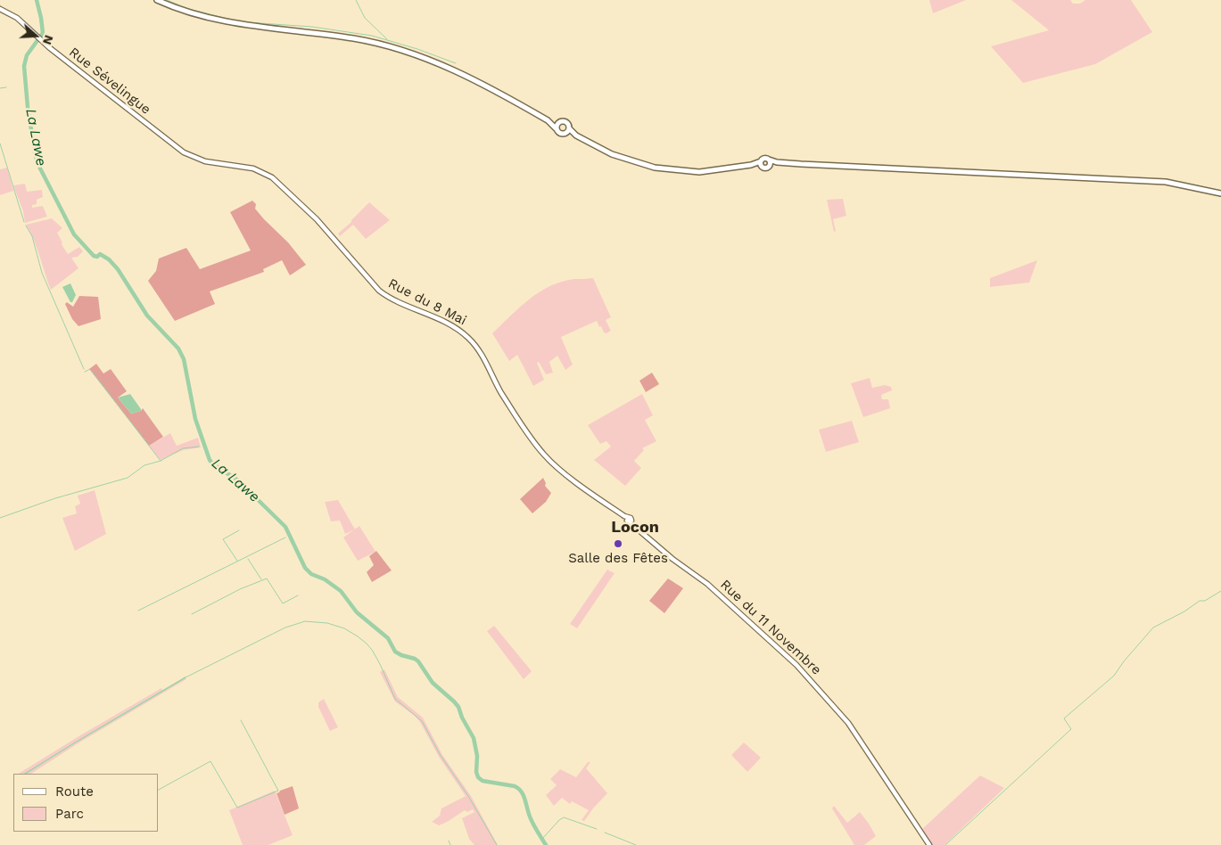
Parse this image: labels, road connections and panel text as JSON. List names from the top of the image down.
{
  "streets": {
    "main road": ["Rue Sévelingue", "Rue du 8 Mai", "Rue du 11 Novembre"]
  },
  "crossings": [
    ["Rue Sévelingue", "Rue du 8 Mai"],
    ["Rue du 8 Mai", "Rue du 11 Novembre"]
  ],
  "districts": ["Locon"],
  "water": ["La Lawe"],
  "places": ["Salle des Fêtes"],
  "legend": ["Route", "Parc"],
  "north": "right"
}
